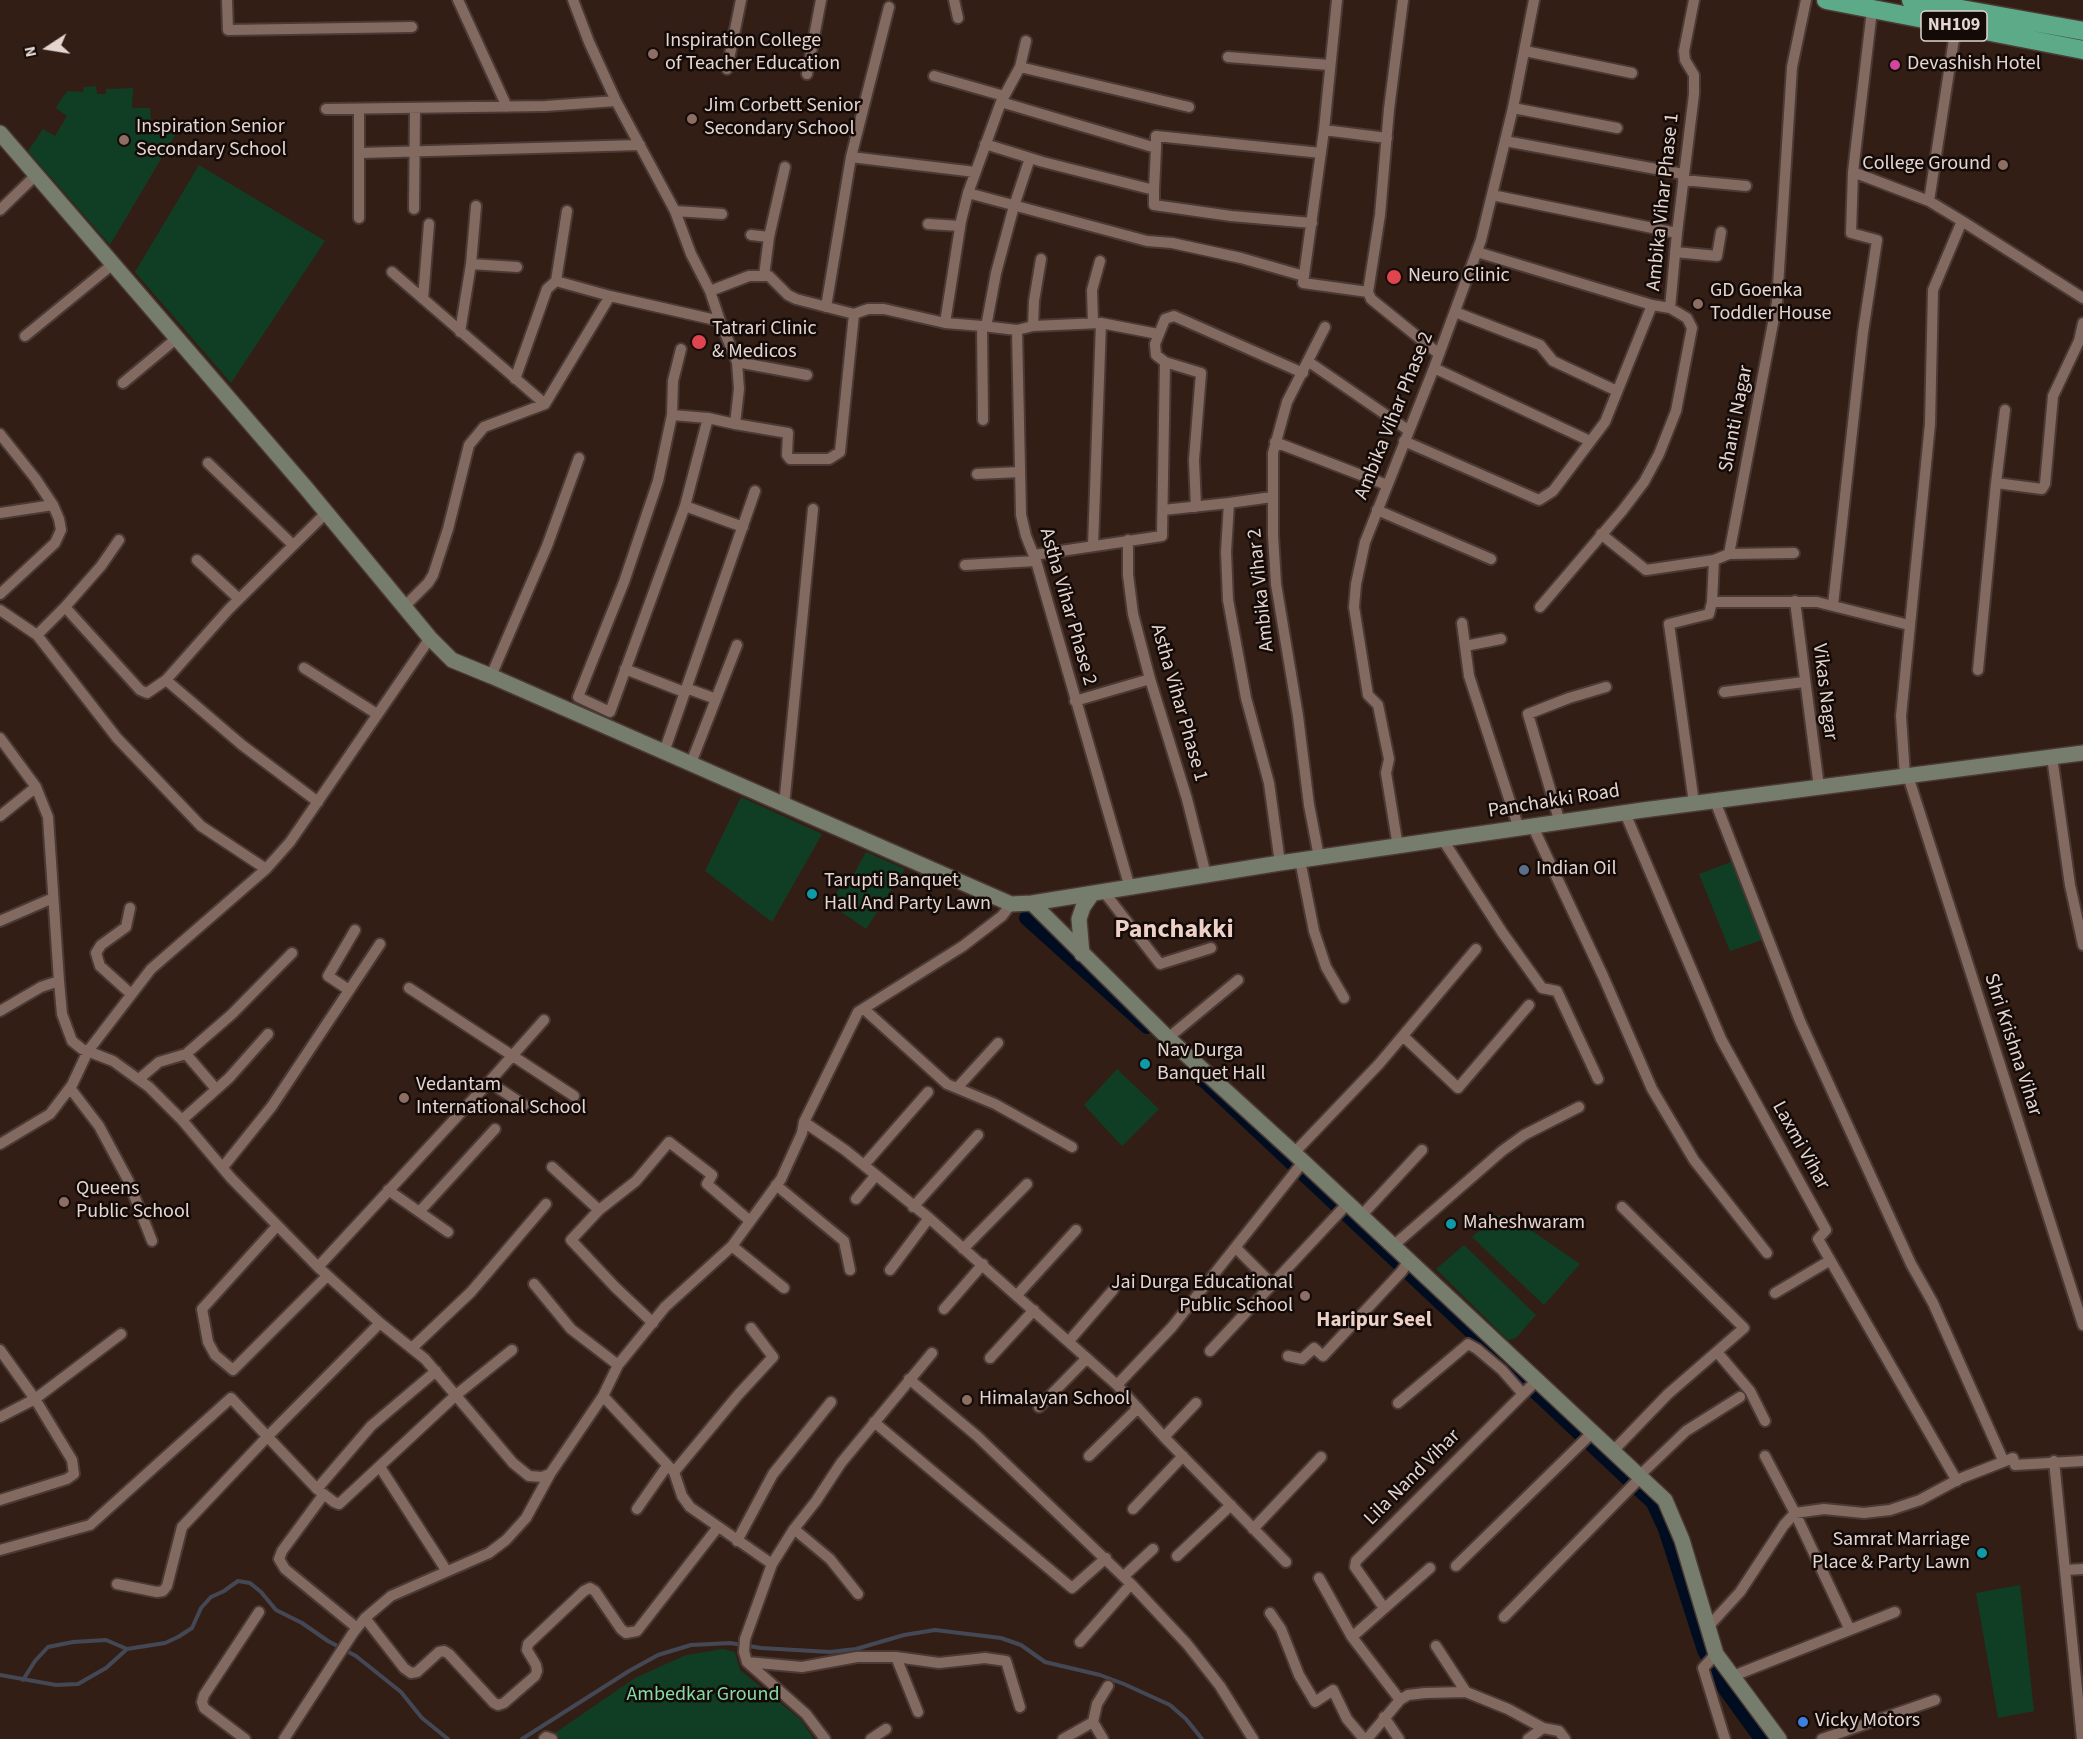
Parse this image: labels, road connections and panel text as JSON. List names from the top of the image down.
{
  "streets": {
    "highway": ["NH109"],
    "main road": ["Panchakki Road"],
    "street": [
      "Ambika Vihar Phase 1",
      "Ambika Vihar Phase 2",
      "Shanti Nagar",
      "Ambika Vihar 2",
      "Astha Vihar Phase 2",
      "Vikas Nagar",
      "Astha Vihar Phase 1",
      "Shri Krishna Vihar",
      "Laxmi Vihar",
      "Lila Nand Vihar"
    ]
  },
  "crossings": [
    ["Ambika Vihar Phase 2", "Panchakki Road"],
    ["Ambika Vihar 2", "Panchakki Road"],
    ["Astha Vihar Phase 2", "Panchakki Road"],
    ["Vikas Nagar", "Panchakki Road"],
    ["Astha Vihar Phase 1", "Panchakki Road"],
    ["Panchakki Road", "Shri Krishna Vihar"],
    ["Panchakki Road", "Laxmi Vihar"]
  ],
  "districts": ["Panchakki", "Haripur Seel"],
  "parks": ["Ambedkar Ground"],
  "places": [
    "Inspiration College of Teacher Education",
    "Devashish Hotel",
    "Jim Corbett Senior Secondary School",
    "Inspiration Senior Secondary School",
    "College Ground",
    "Neuro Clinic",
    "GD Goenka Toddler House",
    "Tatrari Clinic & Medicos",
    "Indian Oil",
    "Tarupti Banquet Hall And Party Lawn",
    "Nav Durga Banquet Hall",
    "Vedantam International School",
    "Queens Public School",
    "Maheshwaram",
    "Jai Durga Educational Public School",
    "Himalayan School",
    "Samrat Marriage Place & Party Lawn",
    "Vicky Motors"
  ],
  "north": "left"
}
